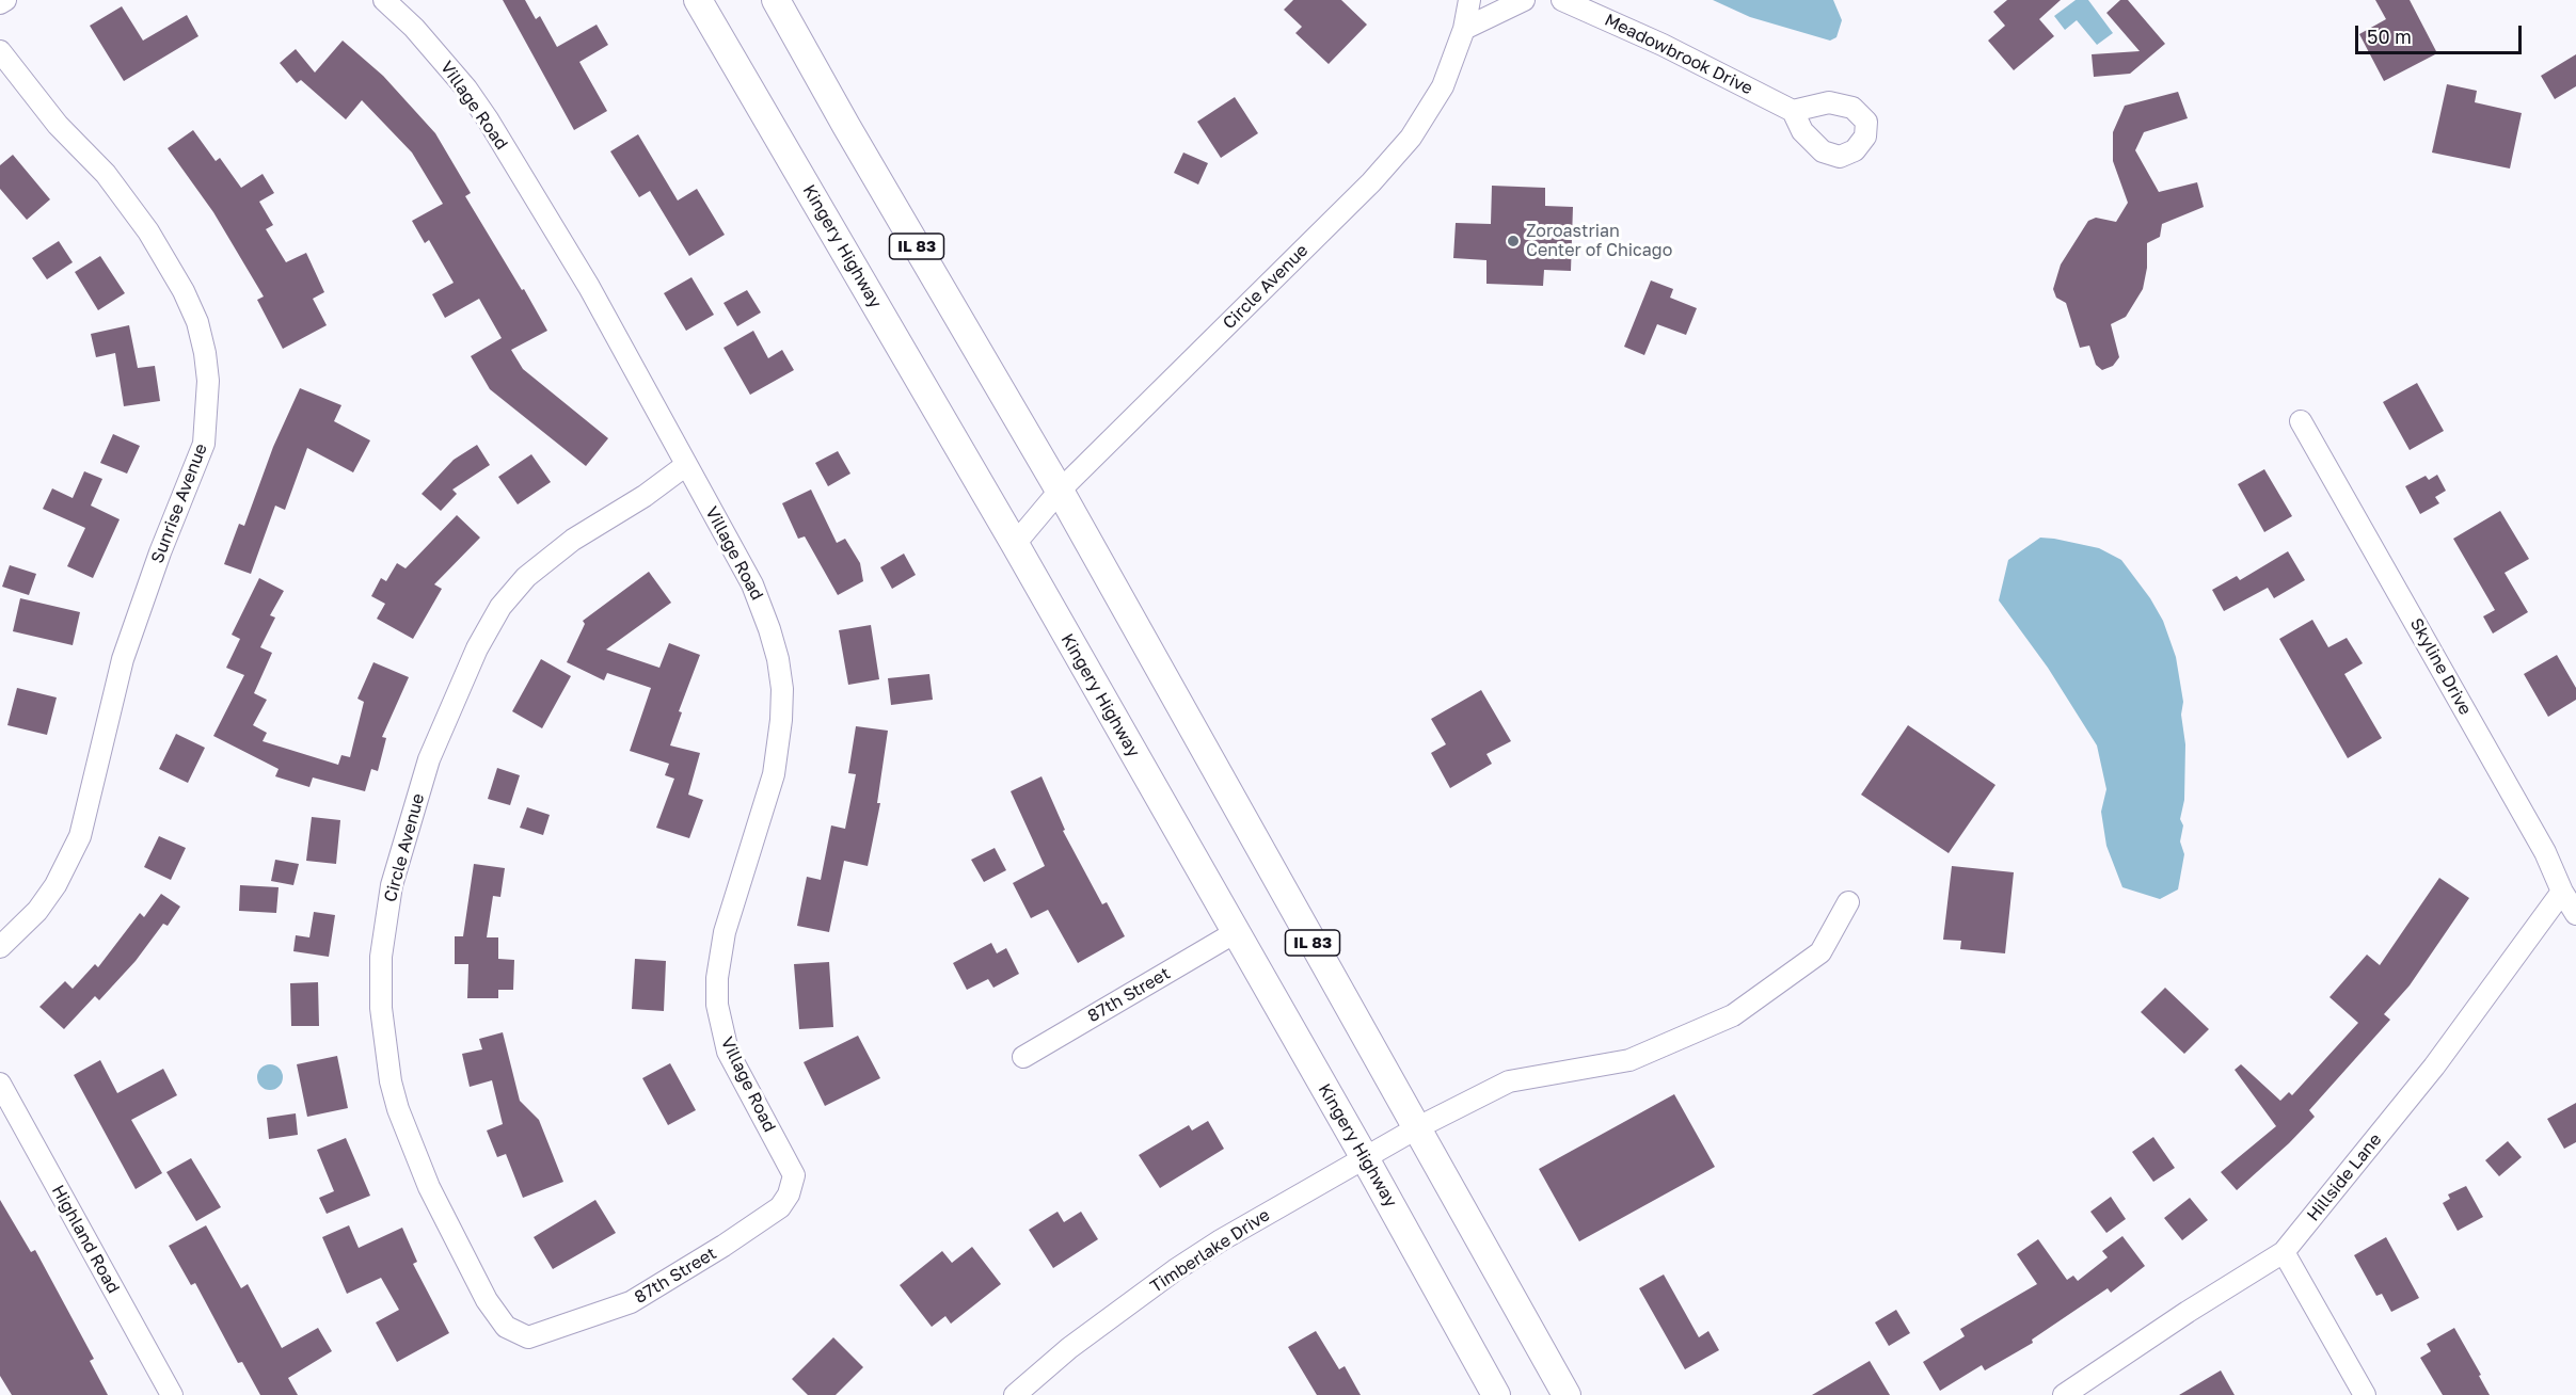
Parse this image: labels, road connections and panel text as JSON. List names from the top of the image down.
{
  "streets": {
    "main road": ["Kingery Highway", "IL 83"],
    "street": [
      "Meadowbrook Drive",
      "Village Road",
      "Circle Avenue",
      "Sunrise Avenue",
      "Skyline Drive",
      "87th Street",
      "Hillside Lane",
      "Highland Road",
      "Timberlake Drive"
    ]
  },
  "crossings": [
    ["Village Road", "Circle Avenue"],
    ["Village Road", "87th Street"],
    ["Kingery Highway", "Circle Avenue"],
    ["Kingery Highway", "87th Street"],
    ["Kingery Highway", "Timberlake Drive"],
    ["IL 83", "Circle Avenue"],
    ["IL 83", "Timberlake Drive"],
    ["Circle Avenue", "87th Street"],
    ["Skyline Drive", "Hillside Lane"]
  ],
  "places": ["Zoroastrian Center of Chicago"],
  "scale_bar": "50 m"
}
